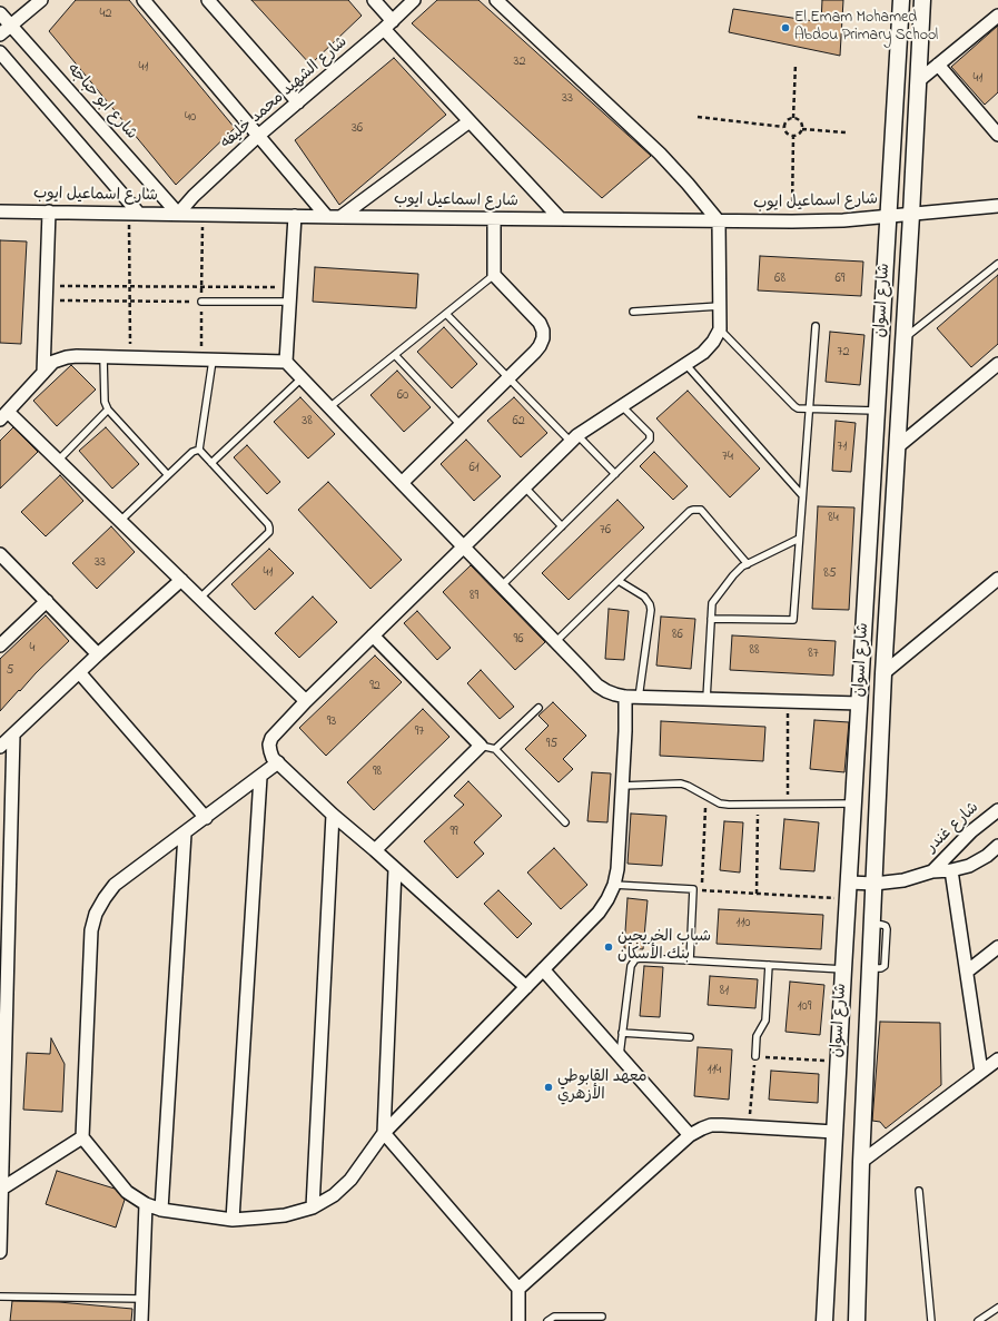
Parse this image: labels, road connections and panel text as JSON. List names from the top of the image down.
{
  "streets": {
    "street": [
      "شارع الشهيد محمد خليفه",
      "شارع ابو حباجه",
      "شارع اسماعيل ايوب",
      "شارع اسوان",
      "شارع غندر"
    ]
  },
  "crossings": [
    ["شارع الشهيد محمد خليفه", "شارع ابو حباجه"],
    ["شارع الشهيد محمد خليفه", "شارع اسماعيل ايوب"],
    ["شارع ابو حباجه", "شارع اسماعيل ايوب"],
    ["شارع اسماعيل ايوب", "شارع اسوان"],
    ["شارع اسوان", "شارع غندر"]
  ],
  "places": ["El Emam Mohamed Abdou Primary School", "شباب الخريجين بنك الأسكان", "معهد القابوطي الأزهري"],
  "house_numbers": [
    "42",
    "32",
    "41",
    "41",
    "33",
    "40",
    "36",
    "68",
    "69",
    "72",
    "60",
    "38",
    "62",
    "71",
    "74",
    "61",
    "84",
    "76",
    "33",
    "41",
    "85",
    "89",
    "86",
    "96",
    "4",
    "88",
    "87",
    "5",
    "92",
    "93",
    "97",
    "95",
    "98",
    "99",
    "110",
    "81",
    "109",
    "114"
  ]
}
